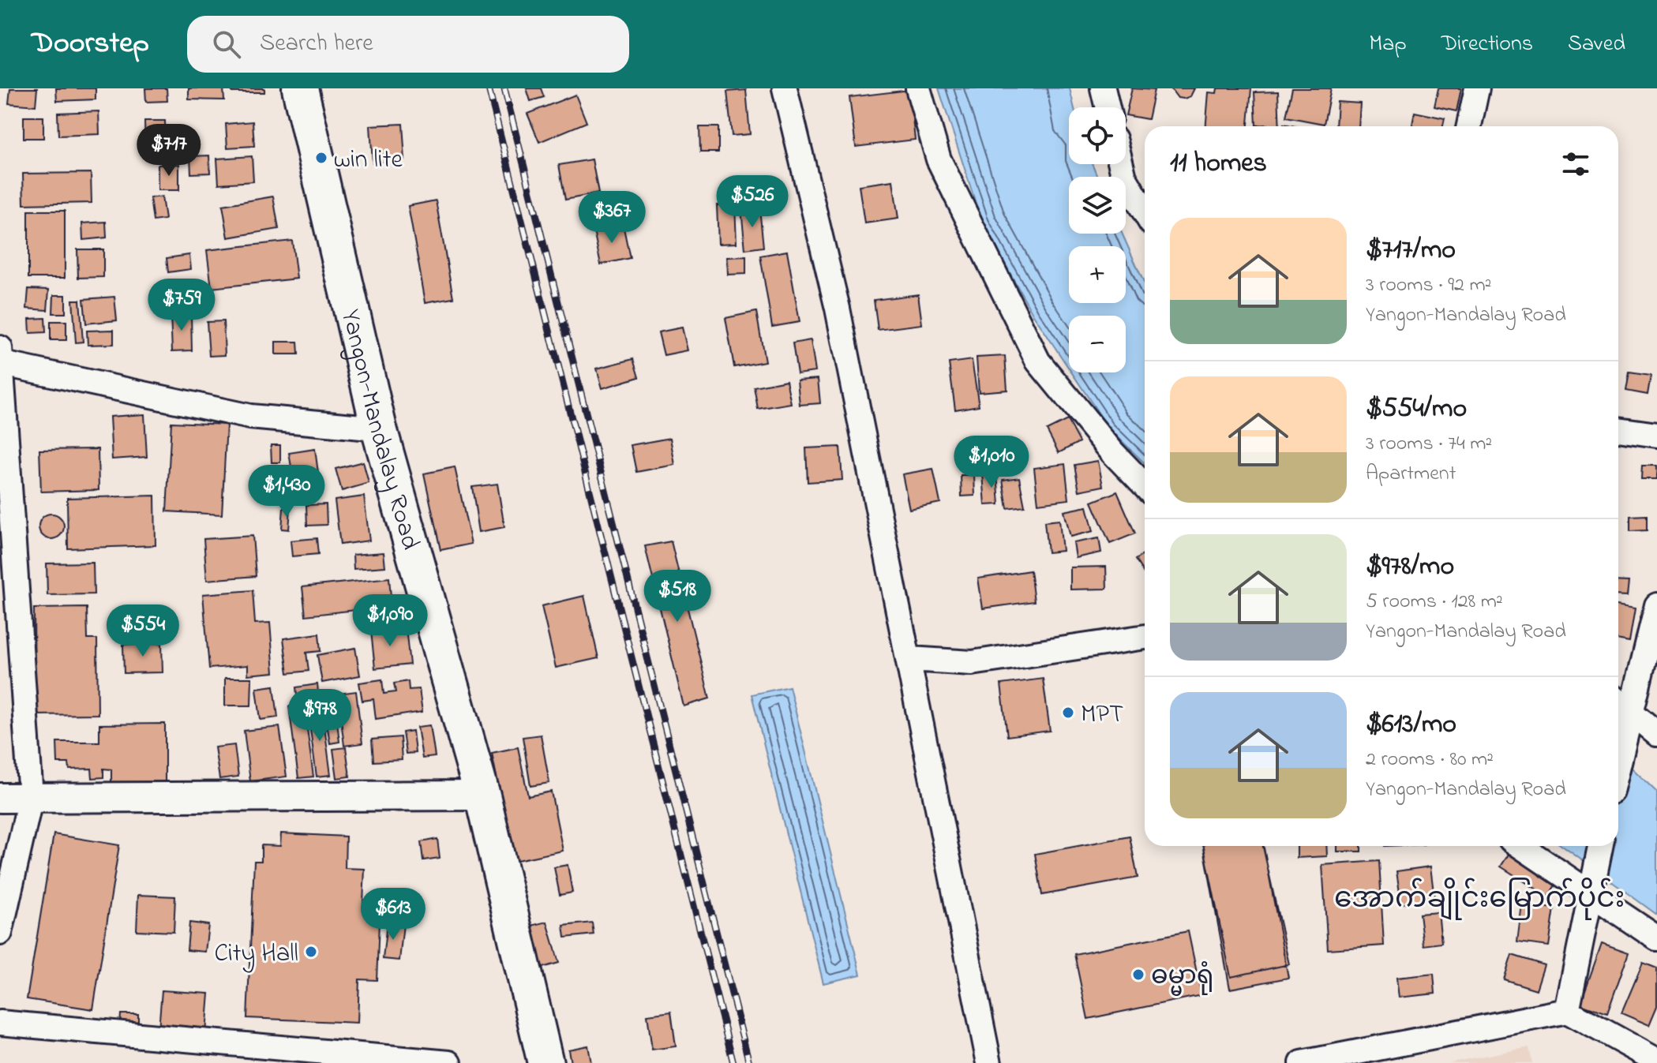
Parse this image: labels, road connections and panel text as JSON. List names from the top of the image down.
{
  "streets": {
    "highway": ["Yangon-Mandalay Road"]
  },
  "districts": ["အောက်ချိုင်းမြောက်ပိုင်း"],
  "places": [
    "win lite",
    "MPT",
    "City Hall",
    "ဓမ္မာရုံ"
  ],
  "page": {
    "header": "Doorstep",
    "search": "Search here",
    "nav": ["Map", "Directions", "Saved"],
    "map_buttons": ["+", "−"],
    "price": [
      "$717",
      "$526",
      "$367",
      "$759",
      "$1,010",
      "$1,430",
      "$518",
      "$1,090",
      "$554",
      "$978",
      "$613"
    ],
    "heading": "11 homes",
    "list": [
      {
        "name": "$717/mo",
        "note": "3 rooms · 92 m² · Yangon-Mandalay Road"
      },
      {
        "name": "$554/mo",
        "note": "3 rooms · 74 m² · Apartment"
      },
      {
        "name": "$978/mo",
        "note": "5 rooms · 128 m² · Yangon-Mandalay Road"
      },
      {
        "name": "$613/mo",
        "note": "2 rooms · 80 m² · Yangon-Mandalay Road"
      }
    ]
  }
}
